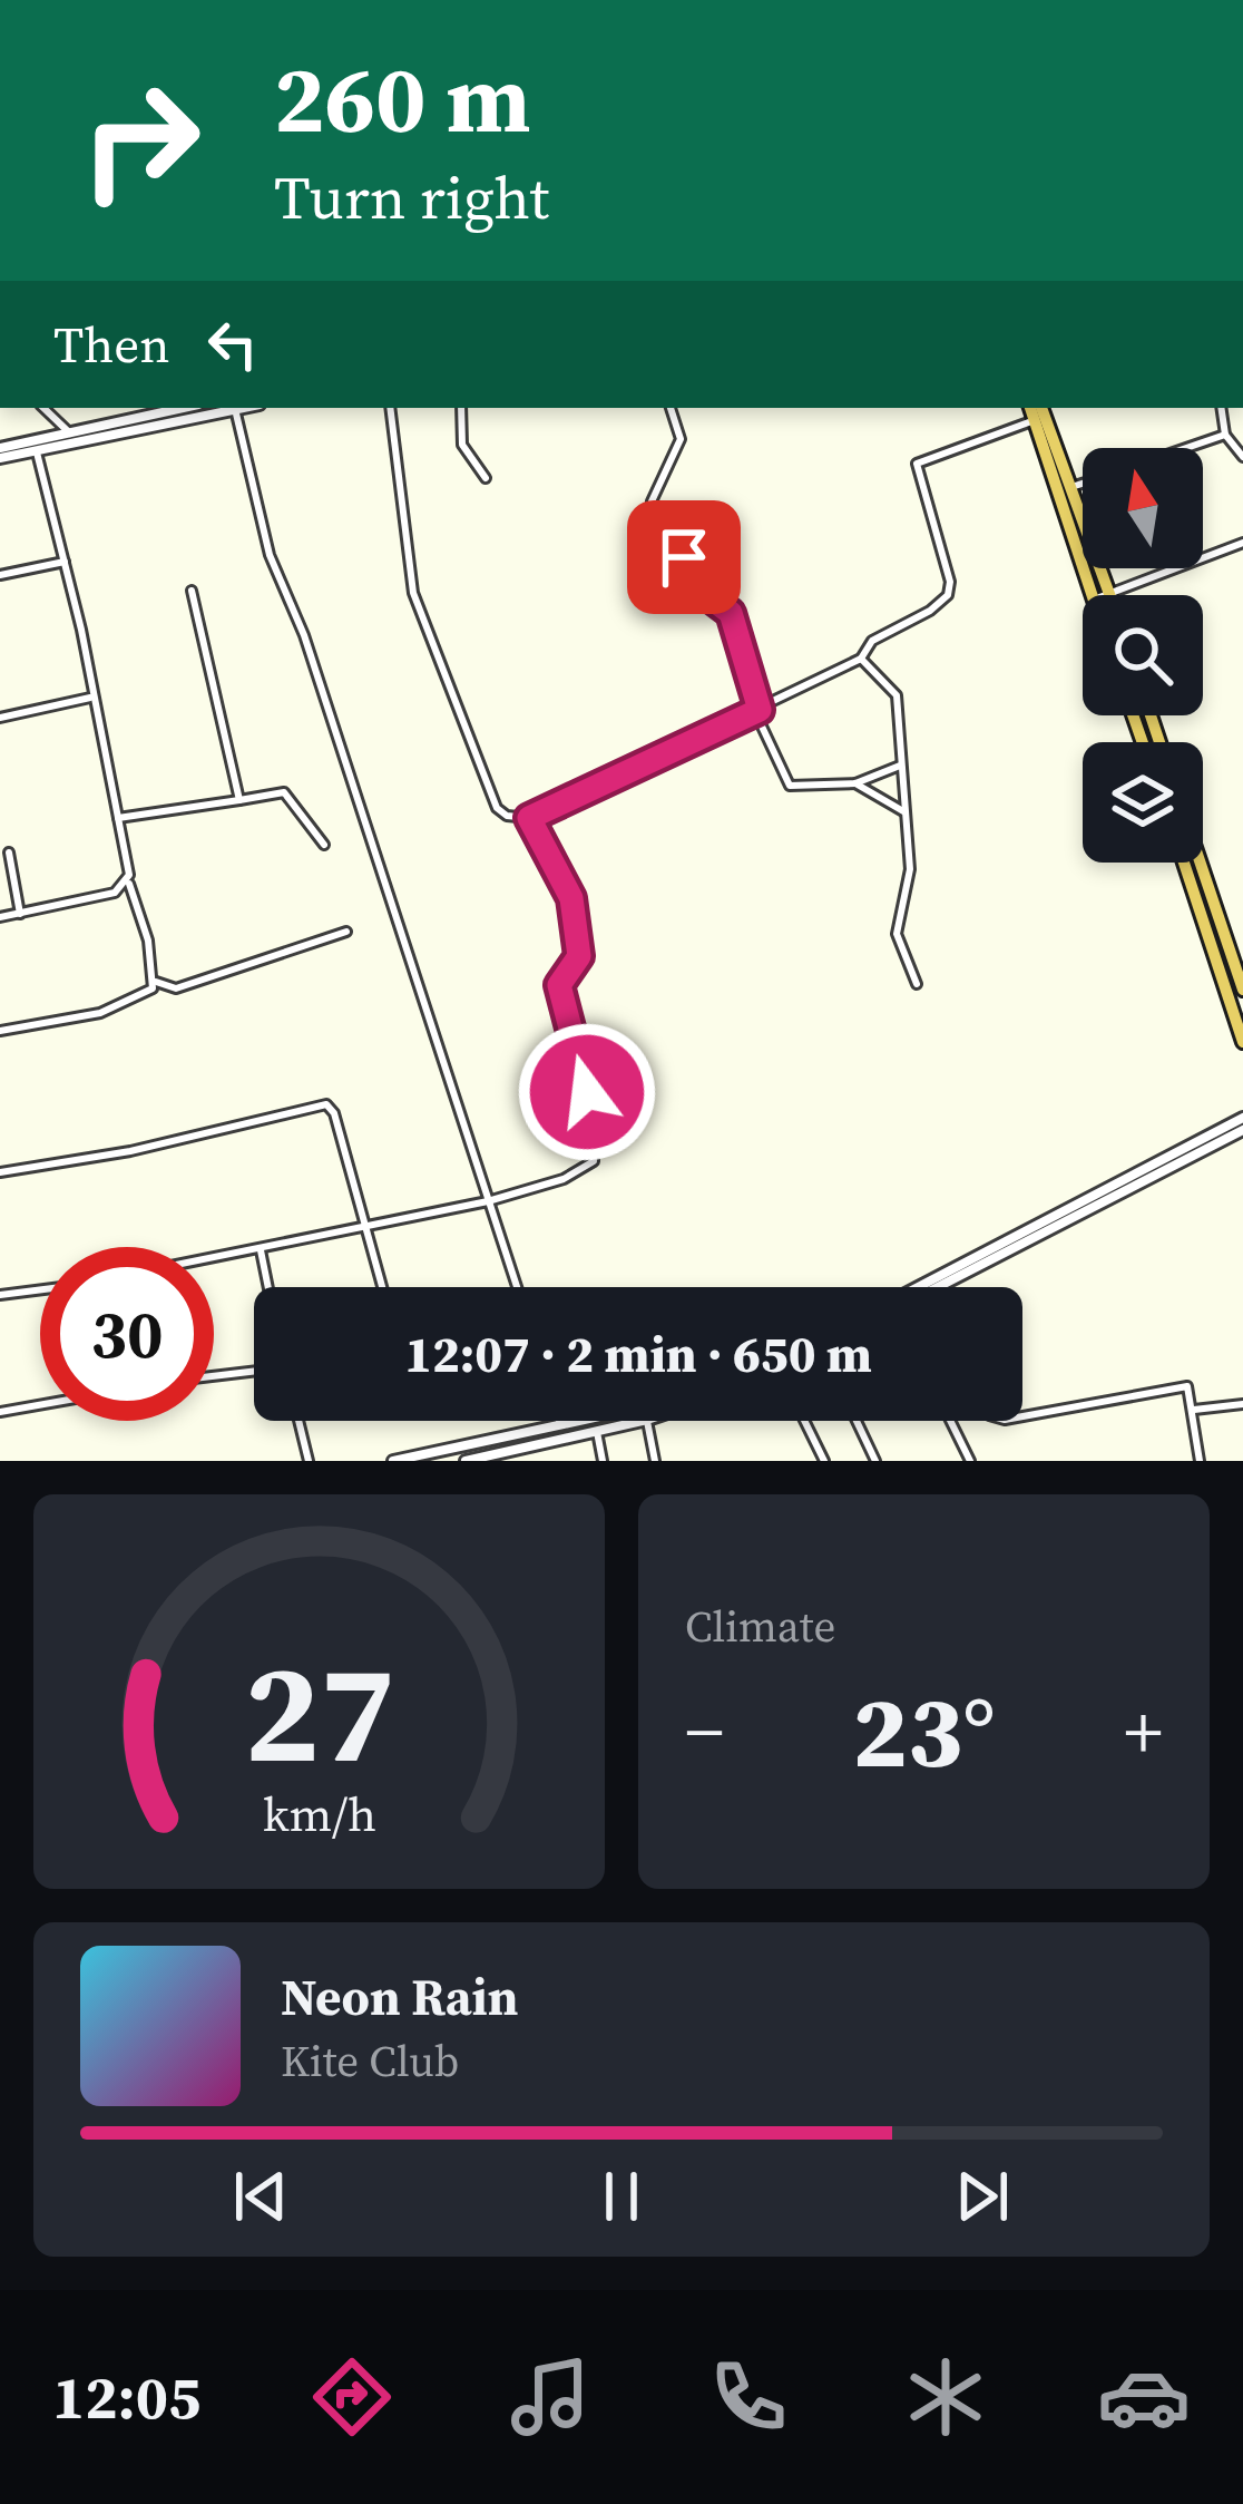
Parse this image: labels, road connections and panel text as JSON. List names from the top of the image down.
{
  "north": "top",
  "page": {
    "turn": ["260 m", "Turn right"],
    "then": "Then",
    "limit": "30",
    "trip": "12:07 · 2 min · 650 m",
    "tile": "Climate",
    "heat": ["−", "23°", "+"],
    "song": ["Neon Rain", "Kite Club"],
    "tabs": "12:05",
    "gauge": ["27", "km/h"]
  }
}
